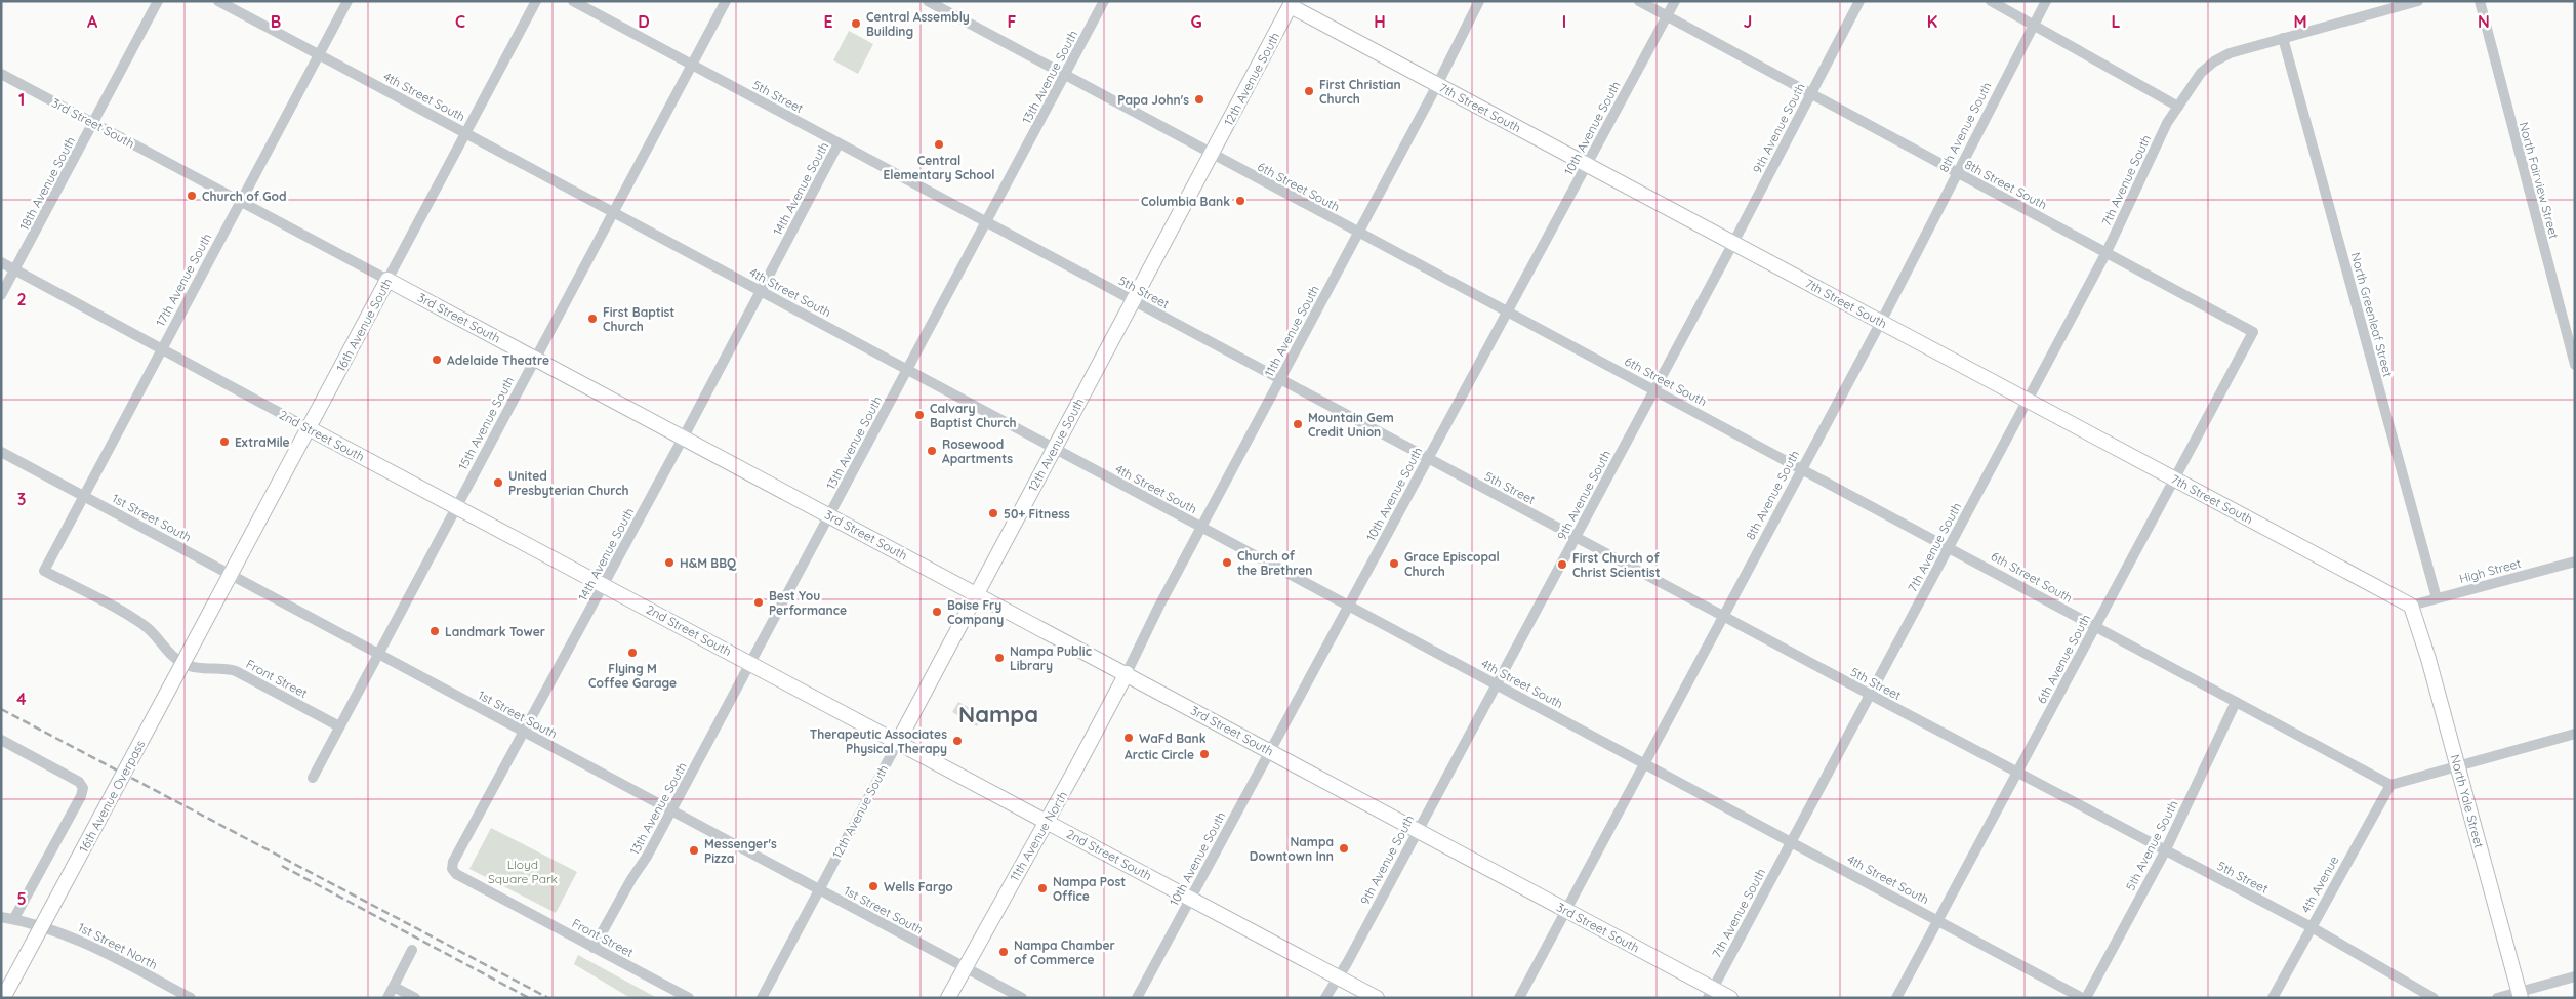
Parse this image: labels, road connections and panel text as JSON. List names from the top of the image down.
{
  "streets": {
    "main road": [
      "12th Avenue South",
      "7th Street South",
      "3rd Street South",
      "16th Avenue South",
      "2nd Street South",
      "16th Avenue Overpass",
      "North Yale Street",
      "11th Avenue North"
    ],
    "street": [
      "13th Avenue South",
      "4th Street South",
      "5th Street",
      "8th Avenue South",
      "10th Avenue South",
      "9th Avenue South",
      "7th Avenue South",
      "North Fairview Street",
      "18th Avenue South",
      "8th Street South",
      "6th Street South",
      "14th Avenue South",
      "17th Avenue South",
      "North Greenleaf Street",
      "11th Avenue South",
      "15th Avenue South",
      "1st Street South",
      "High Street",
      "6th Avenue South",
      "Front Street",
      "5th Avenue South",
      "4th Avenue",
      "1st Street North"
    ]
  },
  "crossings": [
    ["13th Avenue South", "4th Street South"],
    ["13th Avenue South", "5th Street"],
    ["13th Avenue South", "3rd Street South"],
    ["13th Avenue South", "6th Street South"],
    ["13th Avenue South", "2nd Street South"],
    ["13th Avenue South", "1st Street South"],
    ["13th Avenue South", "Front Street"],
    ["12th Avenue South", "4th Street South"],
    ["12th Avenue South", "5th Street"],
    ["12th Avenue South", "7th Street South"],
    ["12th Avenue South", "3rd Street South"],
    ["12th Avenue South", "6th Street South"],
    ["12th Avenue South", "2nd Street South"],
    ["12th Avenue South", "1st Street South"],
    ["4th Street South", "8th Avenue South"],
    ["4th Street South", "10th Avenue South"],
    ["4th Street South", "9th Avenue South"],
    ["4th Street South", "7th Avenue South"],
    ["4th Street South", "14th Avenue South"],
    ["4th Street South", "17th Avenue South"],
    ["4th Street South", "16th Avenue South"],
    ["4th Street South", "11th Avenue South"],
    ["4th Street South", "15th Avenue South"],
    ["4th Street South", "6th Avenue South"],
    ["5th Street", "8th Avenue South"],
    ["5th Street", "10th Avenue South"],
    ["5th Street", "9th Avenue South"],
    ["5th Street", "7th Avenue South"],
    ["5th Street", "14th Avenue South"],
    ["5th Street", "11th Avenue South"],
    ["5th Street", "15th Avenue South"],
    ["5th Street", "6th Avenue South"],
    ["5th Street", "5th Avenue South"],
    ["5th Street", "4th Avenue"],
    ["7th Street South", "8th Avenue South"],
    ["7th Street South", "10th Avenue South"],
    ["7th Street South", "9th Avenue South"],
    ["7th Street South", "7th Avenue South"],
    ["7th Street South", "11th Avenue South"],
    ["7th Street South", "High Street"],
    ["7th Street South", "6th Avenue South"],
    ["7th Street South", "North Yale Street"],
    ["3rd Street South", "8th Avenue South"],
    ["3rd Street South", "10th Avenue South"],
    ["3rd Street South", "9th Avenue South"],
    ["3rd Street South", "7th Avenue South"],
    ["3rd Street South", "18th Avenue South"],
    ["3rd Street South", "14th Avenue South"],
    ["3rd Street South", "17th Avenue South"],
    ["3rd Street South", "16th Avenue South"],
    ["3rd Street South", "11th Avenue South"],
    ["3rd Street South", "15th Avenue South"],
    ["3rd Street South", "11th Avenue North"],
    ["8th Avenue South", "8th Street South"],
    ["8th Avenue South", "6th Street South"],
    ["10th Avenue South", "8th Street South"],
    ["10th Avenue South", "6th Street South"],
    ["10th Avenue South", "2nd Street South"],
    ["9th Avenue South", "8th Street South"],
    ["9th Avenue South", "6th Street South"],
    ["9th Avenue South", "2nd Street South"],
    ["7th Avenue South", "8th Street South"],
    ["7th Avenue South", "6th Street South"],
    ["7th Avenue South", "North Greenleaf Street"],
    ["18th Avenue South", "2nd Street South"],
    ["8th Street South", "6th Avenue South"],
    ["6th Street South", "11th Avenue South"],
    ["6th Street South", "6th Avenue South"],
    ["6th Street South", "5th Avenue South"],
    ["6th Street South", "4th Avenue"],
    ["14th Avenue South", "2nd Street South"],
    ["14th Avenue South", "1st Street South"],
    ["14th Avenue South", "Front Street"],
    ["17th Avenue South", "2nd Street South"],
    ["17th Avenue South", "1st Street South"],
    ["17th Avenue South", "Front Street"],
    ["North Greenleaf Street", "High Street"],
    ["16th Avenue South", "2nd Street South"],
    ["16th Avenue South", "1st Street South"],
    ["16th Avenue South", "16th Avenue Overpass"],
    ["11th Avenue South", "11th Avenue North"],
    ["15th Avenue South", "2nd Street South"],
    ["15th Avenue South", "1st Street South"],
    ["15th Avenue South", "Front Street"],
    ["2nd Street South", "11th Avenue North"],
    ["1st Street South", "11th Avenue North"],
    ["High Street", "North Yale Street"]
  ],
  "districts": ["Nampa"],
  "parks": ["Lloyd Square Park"],
  "places": [
    "Central Assembly Building",
    "First Christian Church",
    "Papa John's",
    "Central Elementary School",
    "Church of God",
    "Columbia Bank",
    "First Baptist Church",
    "Adelaide Theatre",
    "Calvary Baptist Church",
    "Mountain Gem Credit Union",
    "ExtraMile",
    "Rosewood Apartments",
    "United Presbyterian Church",
    "50+ Fitness",
    "H&M BBQ",
    "Church of the Brethren",
    "Grace Episcopal Church",
    "First Church of Christ Scientist",
    "Best You Performance",
    "Boise Fry Company",
    "Landmark Tower",
    "Flying M Coffee Garage",
    "Nampa Public Library",
    "WaFd Bank",
    "Therapeutic Associates Physical Therapy",
    "Arctic Circle",
    "Nampa Downtown Inn",
    "Messenger's Pizza",
    "Wells Fargo",
    "Nampa Post Office",
    "Nampa Chamber of Commerce"
  ],
  "grid": {
    "columns": [
      "A",
      "B",
      "C",
      "D",
      "E",
      "F",
      "G",
      "H",
      "I",
      "J",
      "K",
      "L",
      "M",
      "N"
    ],
    "rows": [
      "1",
      "2",
      "3",
      "4",
      "5"
    ]
  }
}
